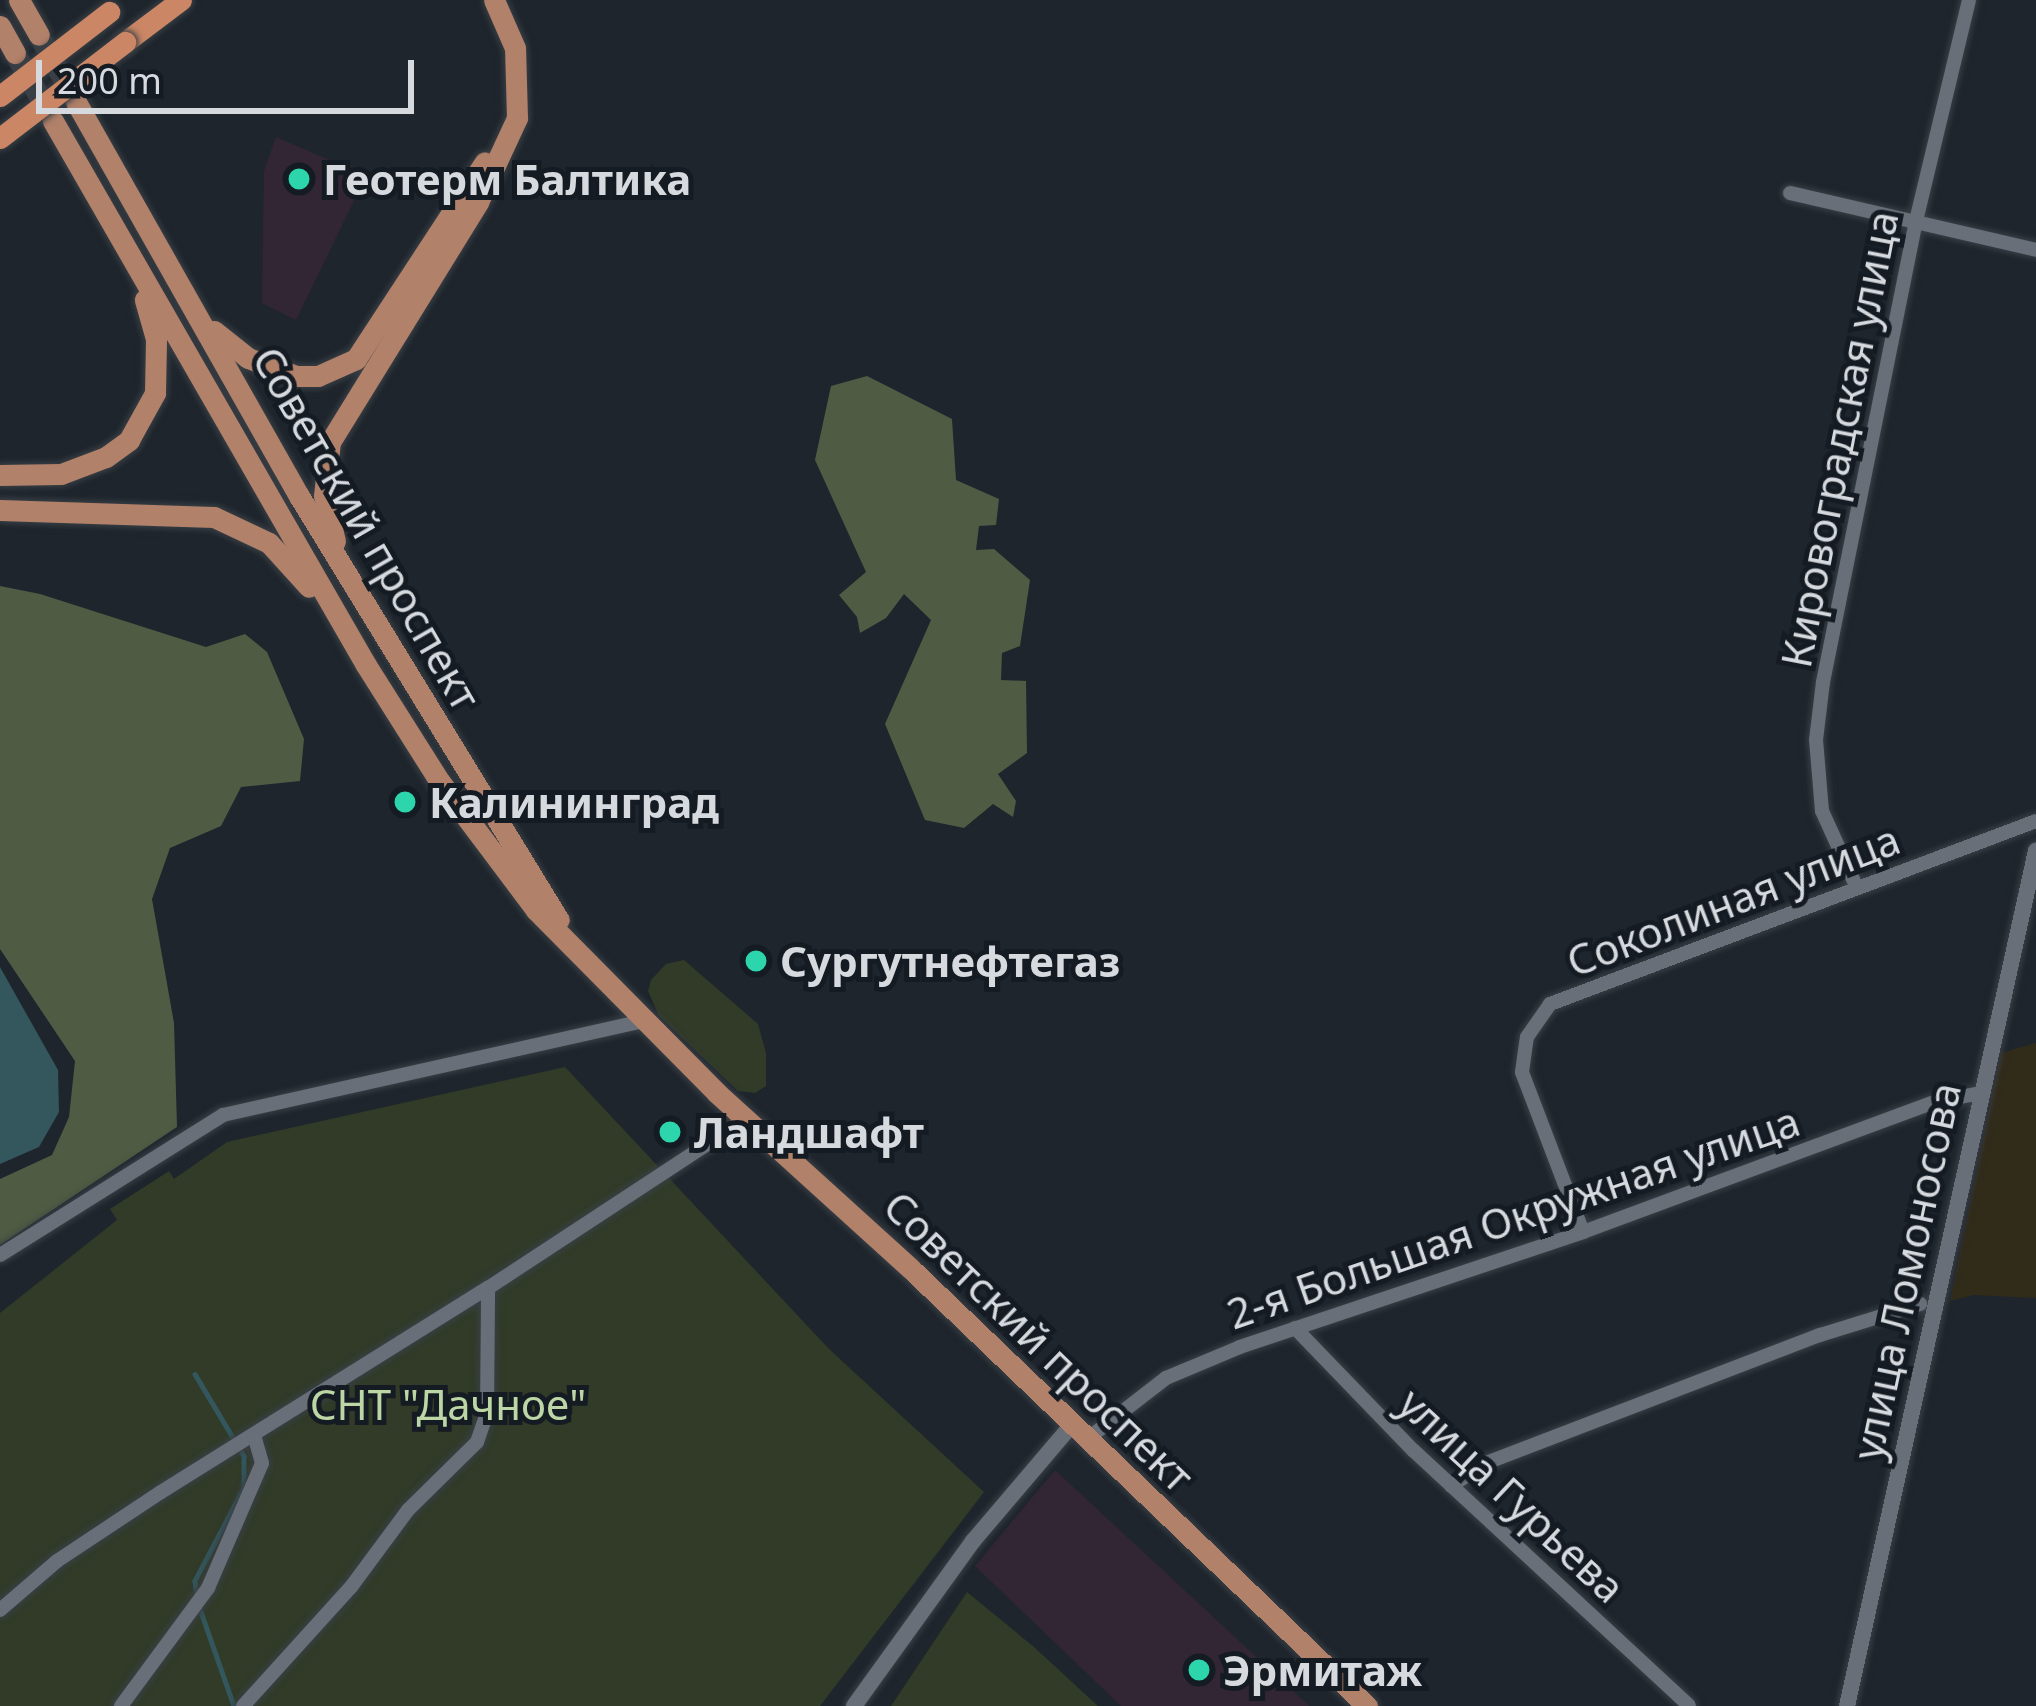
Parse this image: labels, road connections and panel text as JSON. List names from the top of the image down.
{
  "streets": {
    "main road": ["Советский проспект"],
    "street": [
      "Кировоградская улица",
      "Соколиная улица",
      "2-я Большая Окружная улица",
      "улица Ломоносова",
      "улица Гурьева"
    ]
  },
  "crossings": [
    ["Кировоградская улица", "Соколиная улица"],
    ["Советский проспект", "2-я Большая Окружная улица"],
    ["Соколиная улица", "2-я Большая Окружная улица"],
    ["2-я Большая Окружная улица", "улица Ломоносова"],
    ["2-я Большая Окружная улица", "улица Гурьева"]
  ],
  "parks": ["СНТ \"Дачное\""],
  "places": [
    "Геотерм Балтика",
    "Калининград",
    "Сургутнефтегаз",
    "Ландшафт",
    "Эрмитаж"
  ],
  "scale_bar": "200 m"
}
